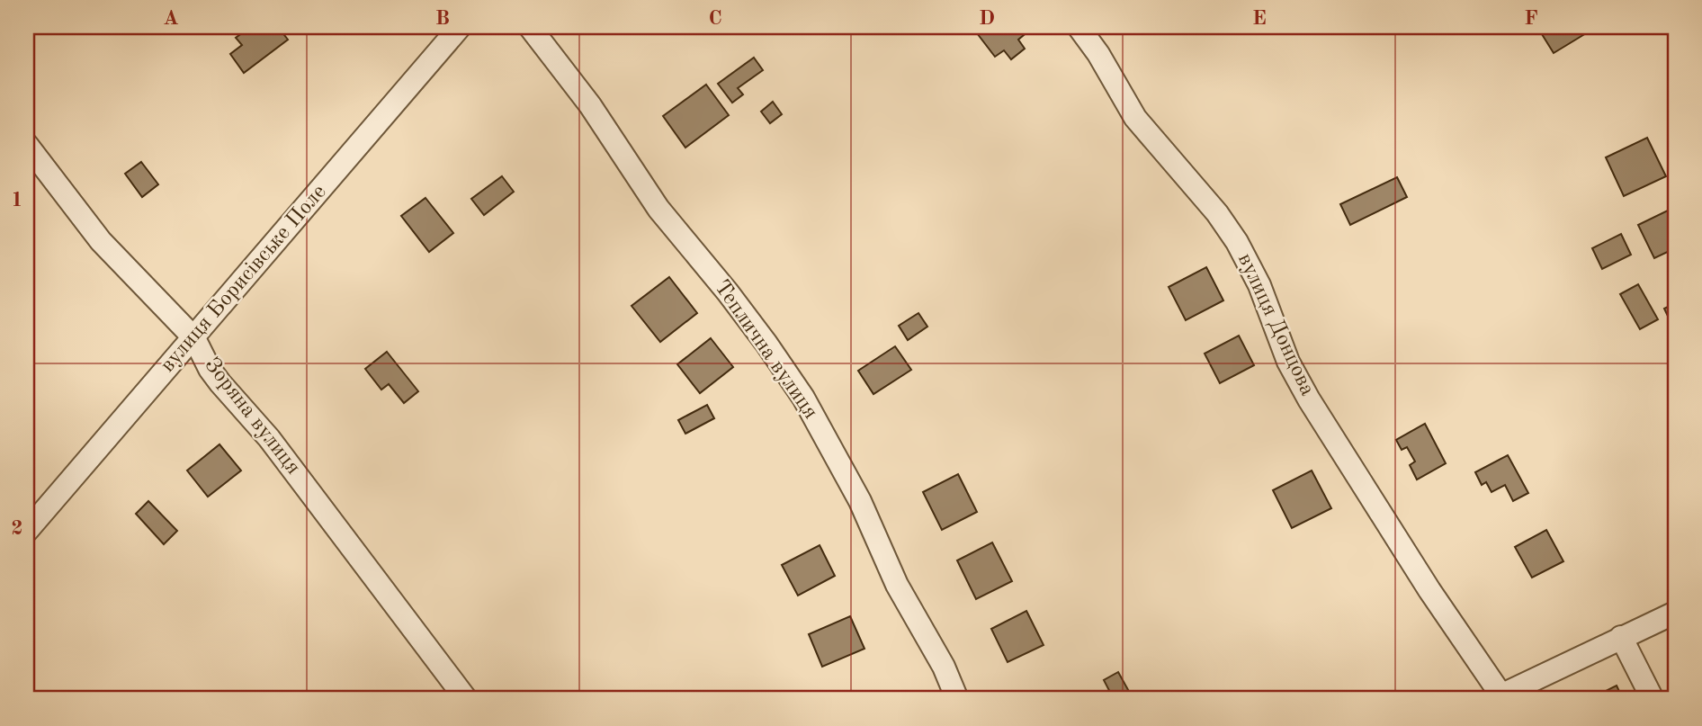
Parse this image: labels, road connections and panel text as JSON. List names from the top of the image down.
{
  "streets": {
    "street": [
      "вулиця Борисівське Поле",
      "вулиця Донцова",
      "Теплична вулиця",
      "Зоряна вулиця"
    ]
  },
  "crossings": [
    ["вулиця Борисівське Поле", "Зоряна вулиця"]
  ],
  "grid": {
    "columns": [
      "A",
      "B",
      "C",
      "D",
      "E",
      "F"
    ],
    "rows": ["1", "2"]
  }
}
